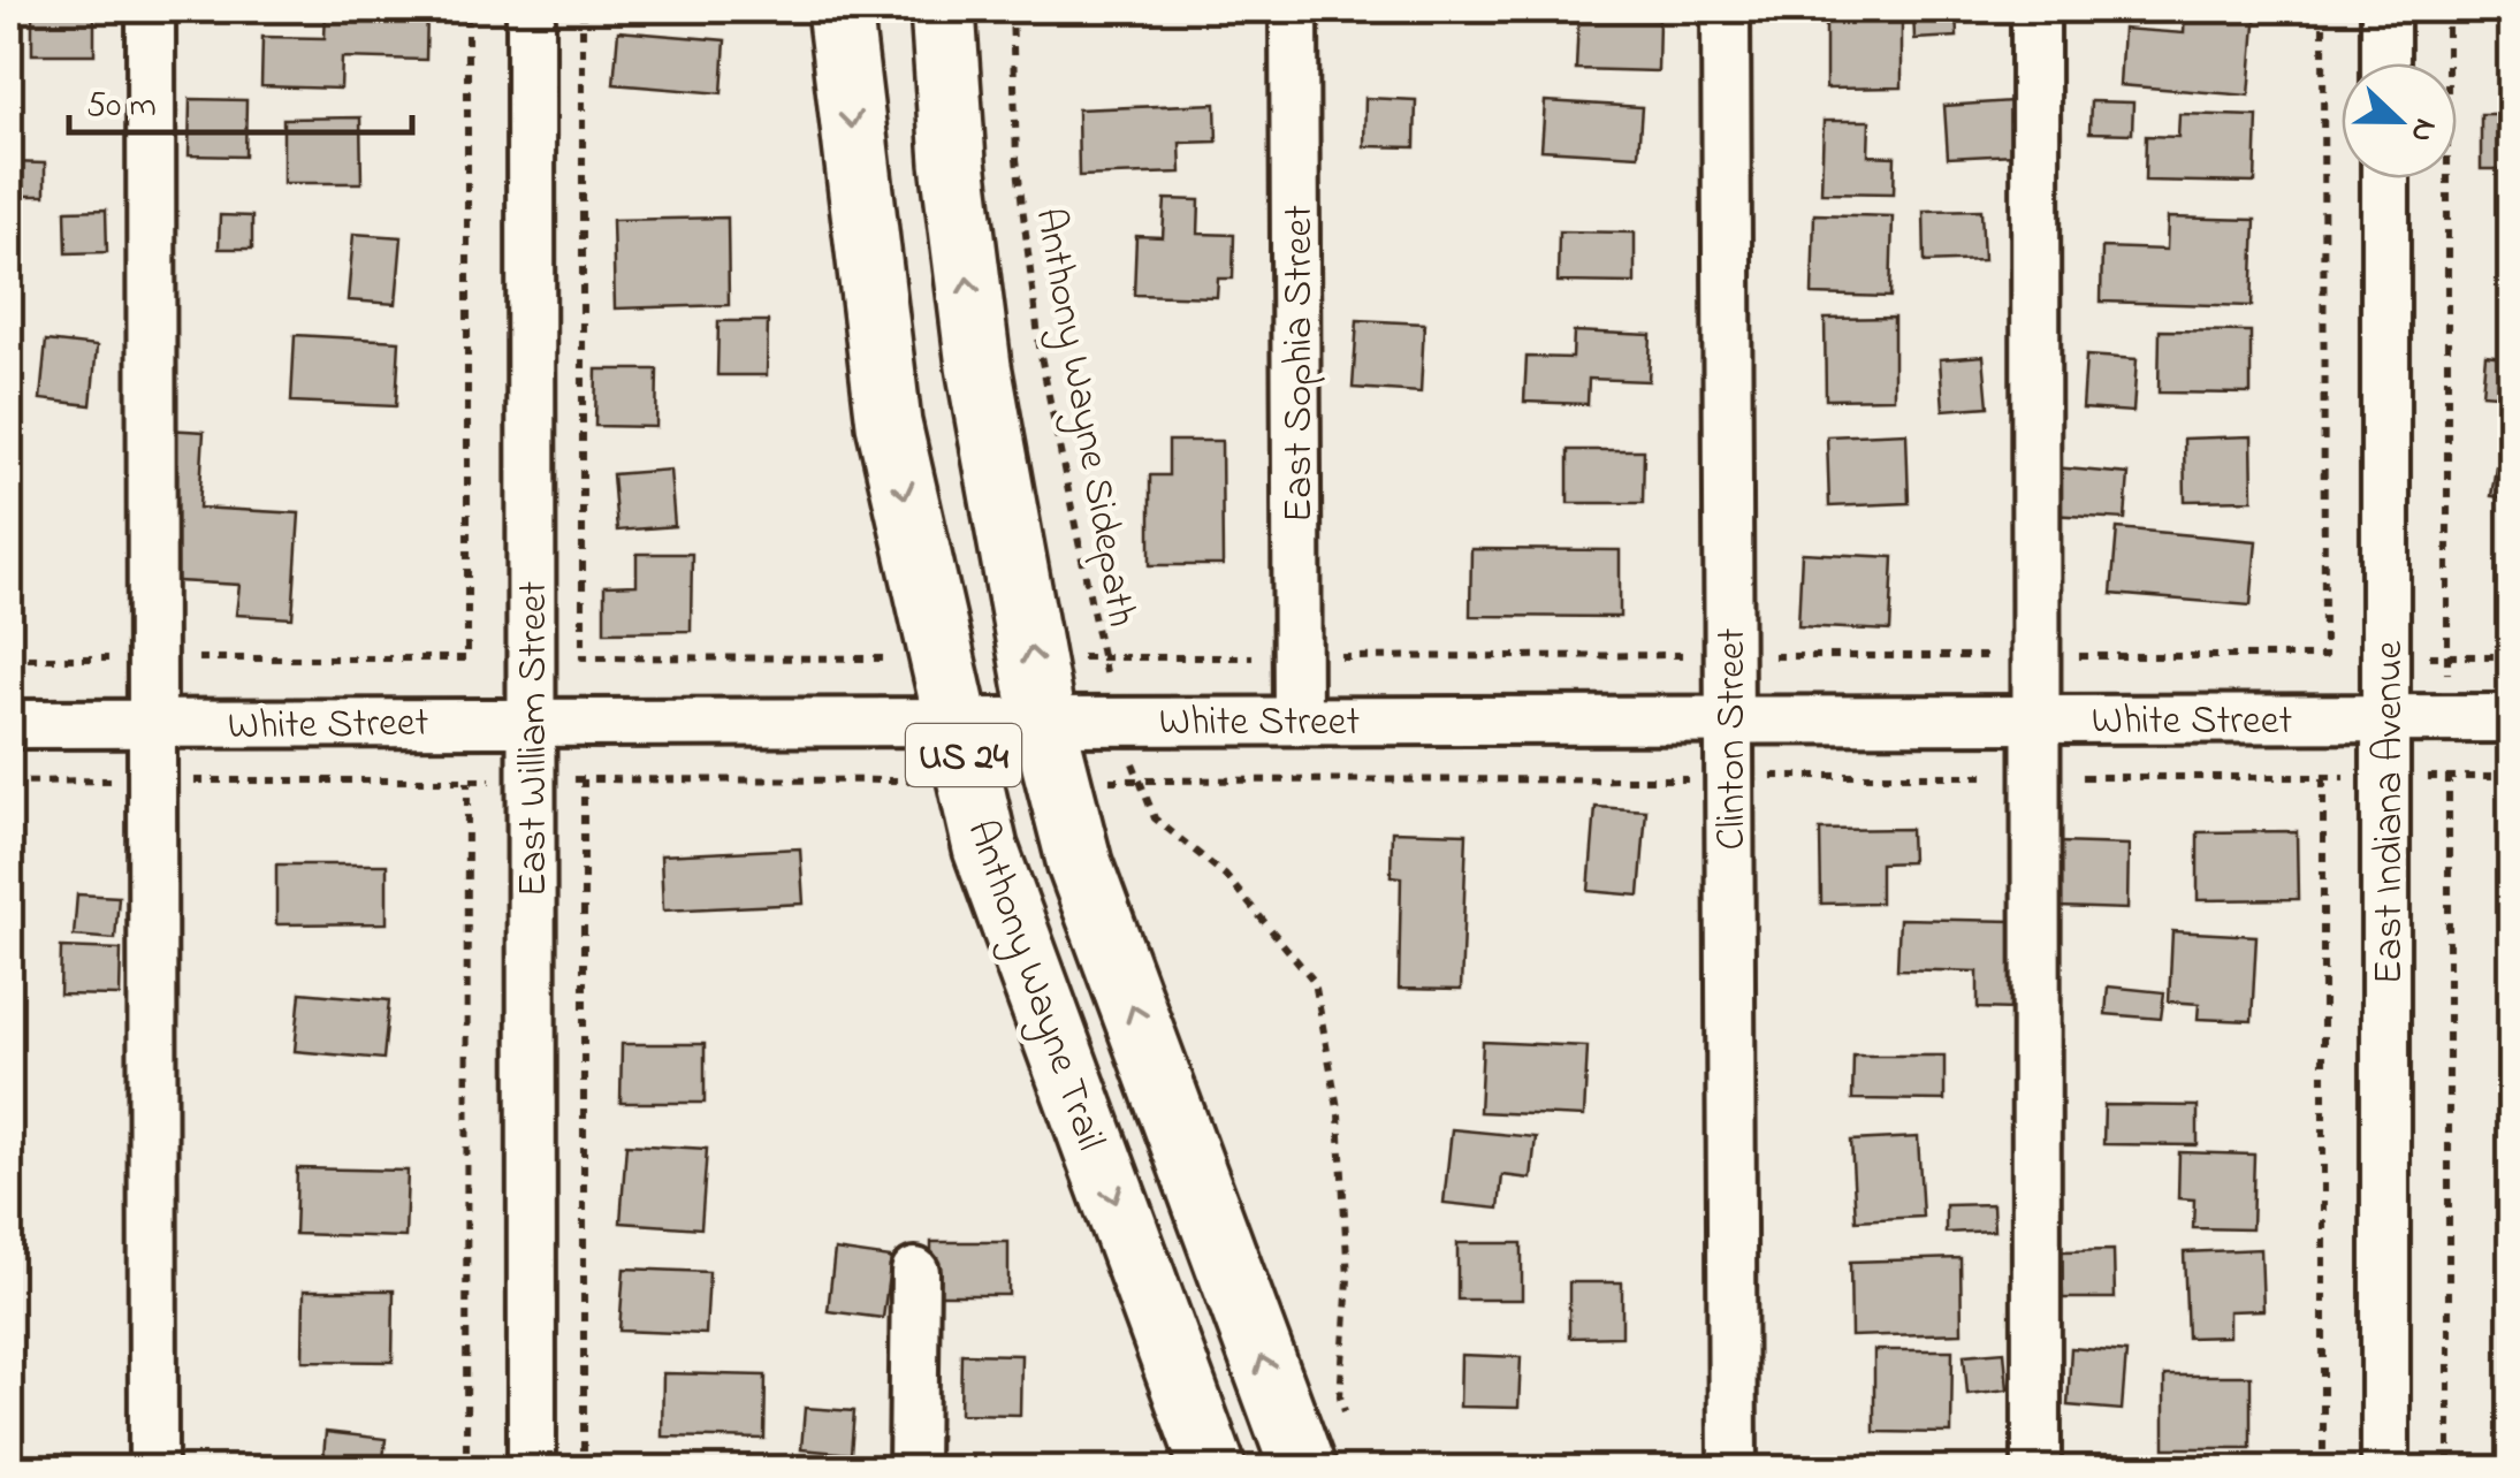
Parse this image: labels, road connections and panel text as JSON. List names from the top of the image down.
{
  "streets": {
    "highway": ["US 24", "Anthony Wayne Trail"],
    "street": [
      "East Sophia Street",
      "White Street",
      "East William Street",
      "Clinton Street",
      "East Indiana Avenue"
    ],
    "path": ["Anthony Wayne Sidepath"]
  },
  "crossings": [
    ["East Sophia Street", "White Street"],
    ["White Street", "East William Street"],
    ["White Street", "Clinton Street"],
    ["White Street", "East Indiana Avenue"],
    ["White Street", "Anthony Wayne Trail"]
  ],
  "scale_bar": "50 m",
  "north": "right"
}
